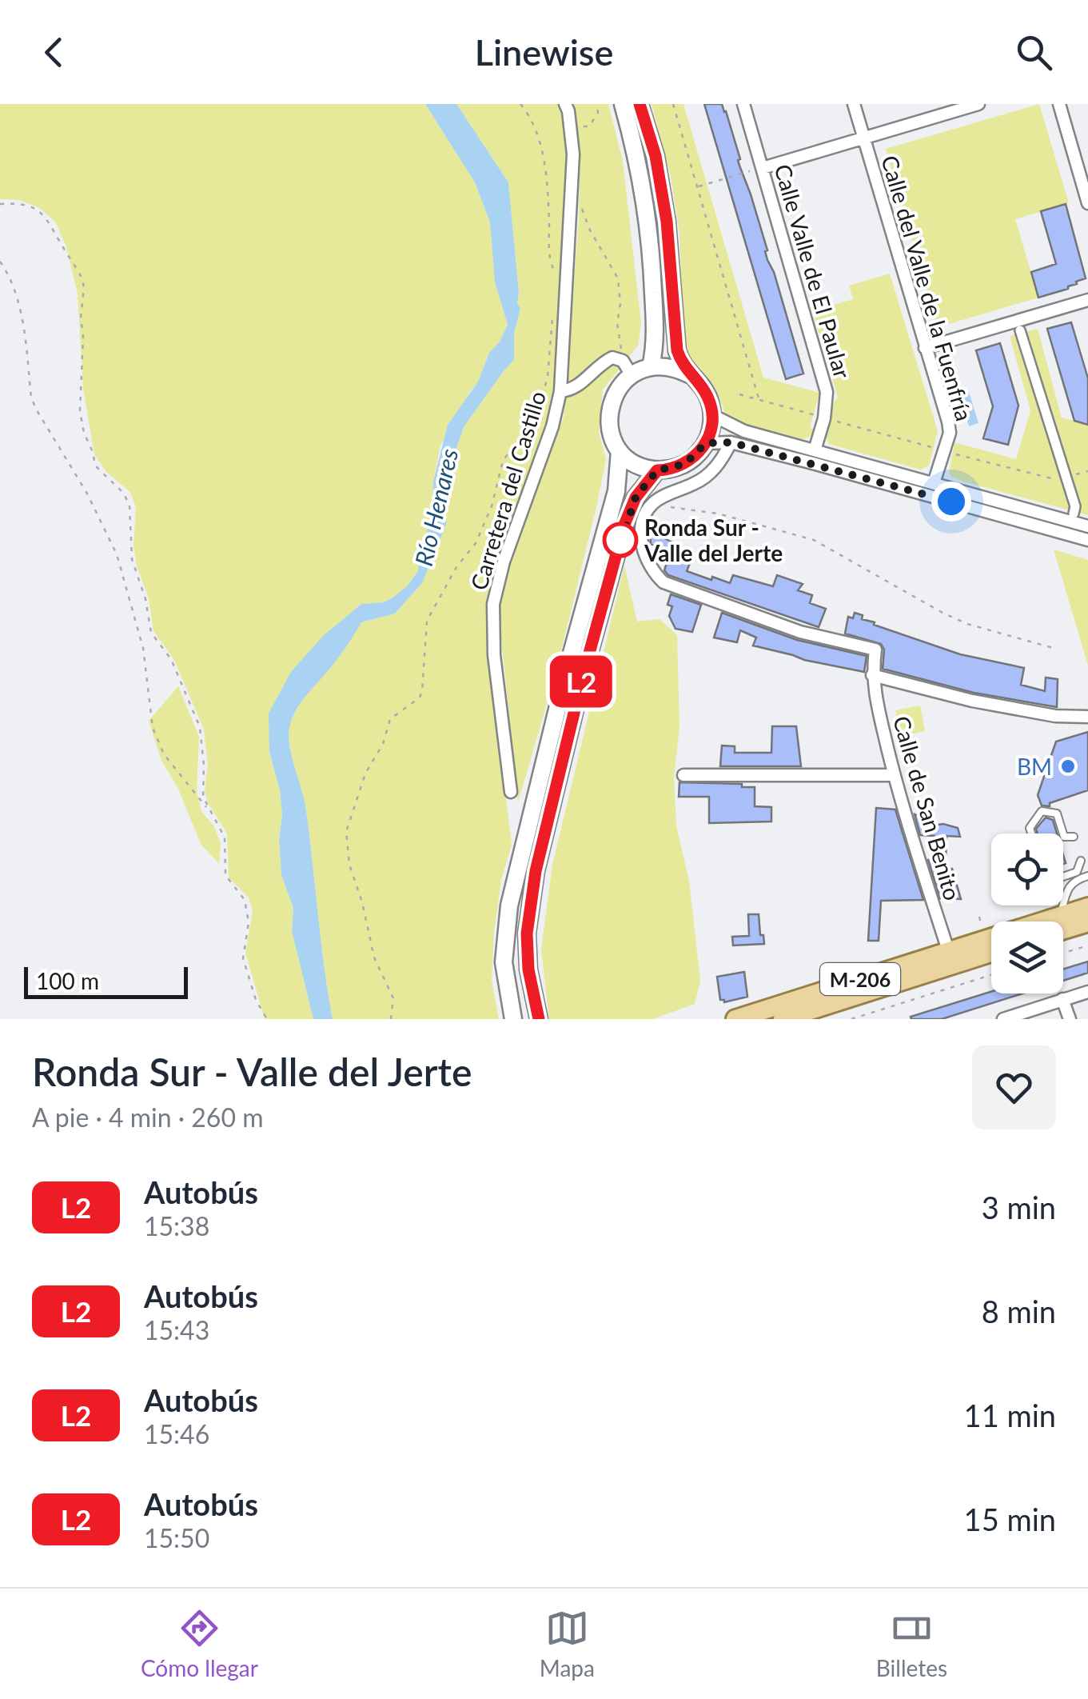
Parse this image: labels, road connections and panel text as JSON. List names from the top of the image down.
{
  "streets": {
    "main road": ["M-206"],
    "street": [
      "Calle Valle de El Paular",
      "Calle del Valle de la Fuenfría",
      "Carretera del Castillo",
      "Calle de San Benito"
    ]
  },
  "crossings": [
    ["Calle de San Benito", "M-206"]
  ],
  "water": ["Río Henares"],
  "places": ["Ronda Sur - Valle del Jerte", "BM"],
  "lines": ["bus line L2"],
  "scale_bar": "100 m",
  "page": {
    "header": "Linewise",
    "on_map": "L2",
    "scale": "100 m",
    "heading": ["Ronda Sur - Valle del Jerte", "A pie · 4 min · 260 m"],
    "list": [
      {
        "mark": "L2",
        "name": "Autobús",
        "note": "15:38",
        "value": "3 min"
      },
      {
        "mark": "L2",
        "name": "Autobús",
        "note": "15:43",
        "value": "8 min"
      },
      {
        "mark": "L2",
        "name": "Autobús",
        "note": "15:46",
        "value": "11 min"
      },
      {
        "mark": "L2",
        "name": "Autobús",
        "note": "15:50",
        "value": "15 min"
      }
    ],
    "tabs": ["Cómo llegar", "Mapa", "Billetes"]
  }
}
